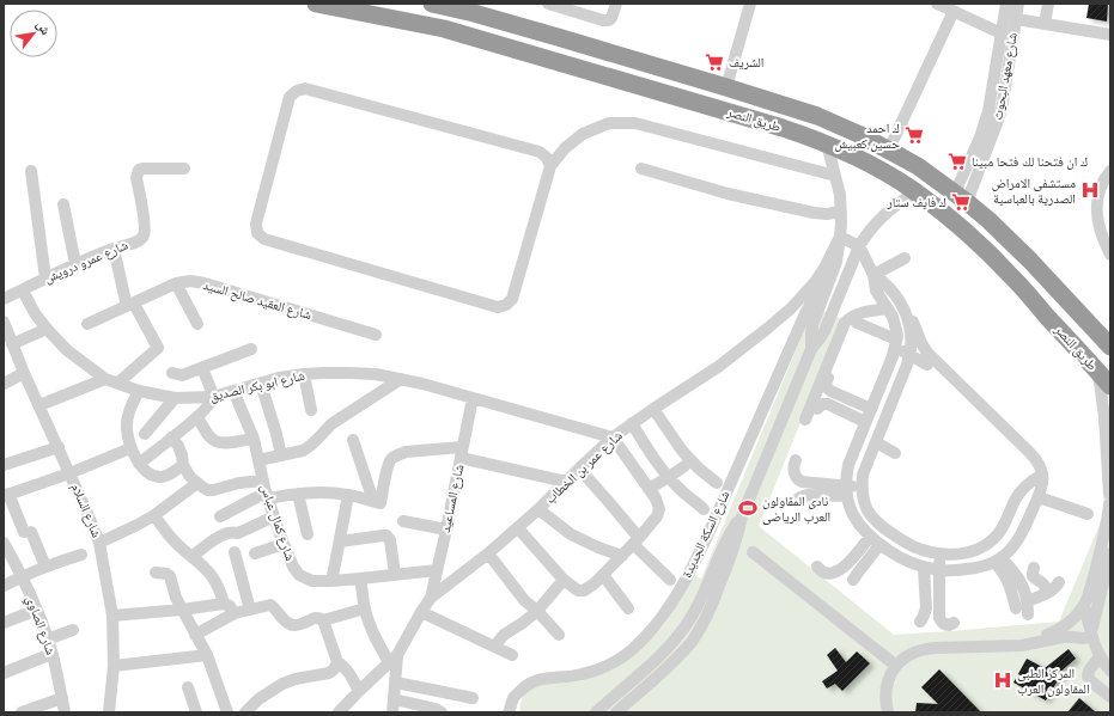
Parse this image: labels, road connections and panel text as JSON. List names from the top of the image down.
{
  "streets": {
    "highway": ["طريق النصر"],
    "street": [
      "شارع معهد البحوث",
      "شارع عمرو درويش",
      "شارع العقيد صالح السيد",
      "شارع ابو بكر الصديق",
      "شارع عمر بن الخطاب",
      "شارع المساعيد",
      "شارع السلام",
      "شارع كمال عباس",
      "شارع السكة الجديدة",
      "شارع الصاوي"
    ]
  },
  "crossings": [
    ["شارع معهد البحوث", "طريق النصر"],
    ["شارع عمرو درويش", "شارع ابو بكر الصديق"],
    ["شارع ابو بكر الصديق", "شارع عمر بن الخطاب"],
    ["شارع ابو بكر الصديق", "شارع المساعيد"],
    ["شارع ابو بكر الصديق", "شارع كمال عباس"],
    ["شارع عمر بن الخطاب", "شارع المساعيد"],
    ["شارع المساعيد", "شارع كمال عباس"]
  ],
  "places": {
    "supermarket": [
      "الشريف",
      "ك احمد حسين كعبيش",
      "ك ان فتحنا لك فتحا مبينا",
      "ك فايف ستار"
    ],
    "hospital": ["مستشفى الامراض الصدرية بالعباسية", "المركز الطبى المقاولون العرب"],
    "sports": ["نادى المقاولون العرب الرياضى"]
  },
  "north": "top right"
}
